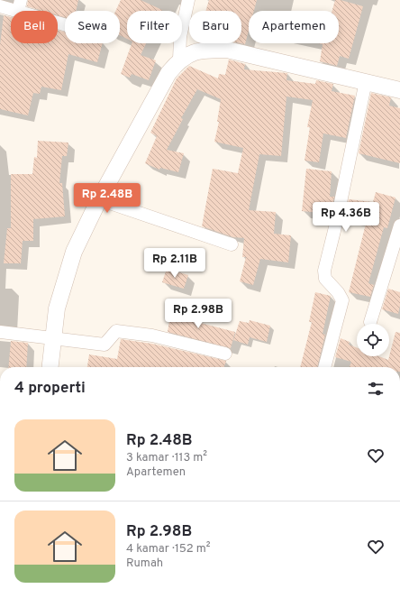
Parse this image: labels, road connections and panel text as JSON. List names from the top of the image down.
{
  "page": {
    "chip": [
      "Beli",
      "Sewa",
      "Filter",
      "Baru",
      "Apartemen"
    ],
    "price": [
      "Rp 2.48B",
      "Rp 4.36B",
      "Rp 2.11B",
      "Rp 2.98B"
    ],
    "heading": "4 properti",
    "list": [
      {
        "name": "Rp 2.48B",
        "note": "3 kamar · 113 m² · Apartemen"
      },
      {
        "name": "Rp 2.98B",
        "note": "4 kamar · 152 m² · Rumah"
      }
    ]
  }
}
